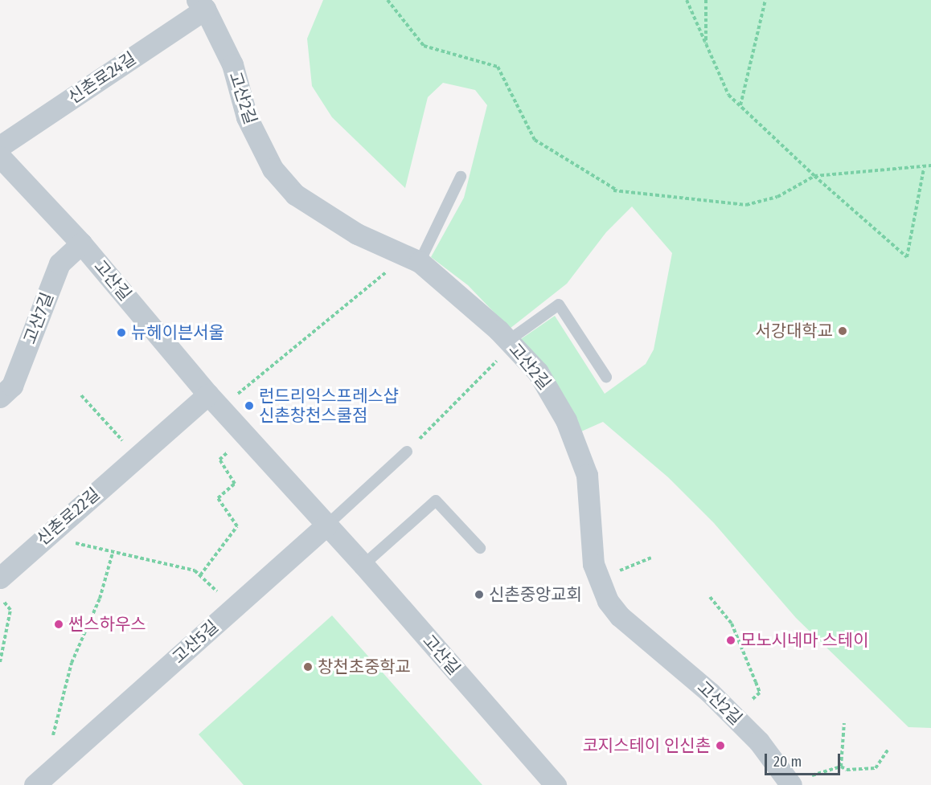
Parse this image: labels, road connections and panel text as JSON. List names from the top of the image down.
{
  "streets": {
    "street": [
      "신촌로24길",
      "고산2길",
      "고산길",
      "고산7길",
      "신촌로22길",
      "고산5길"
    ]
  },
  "crossings": [
    ["신촌로24길", "고산2길"],
    ["고산길", "고산7길"],
    ["고산길", "신촌로22길"],
    ["고산길", "고산5길"]
  ],
  "places": [
    "서강대학교",
    "뉴헤이븐서울",
    "런드리익스프레스샵 신촌창천스쿨점",
    "신촌중앙교회",
    "썬스하우스",
    "모노시네마 스테이",
    "창천초중학교",
    "코지스테이 인신촌"
  ],
  "scale_bar": "20 m"
}
